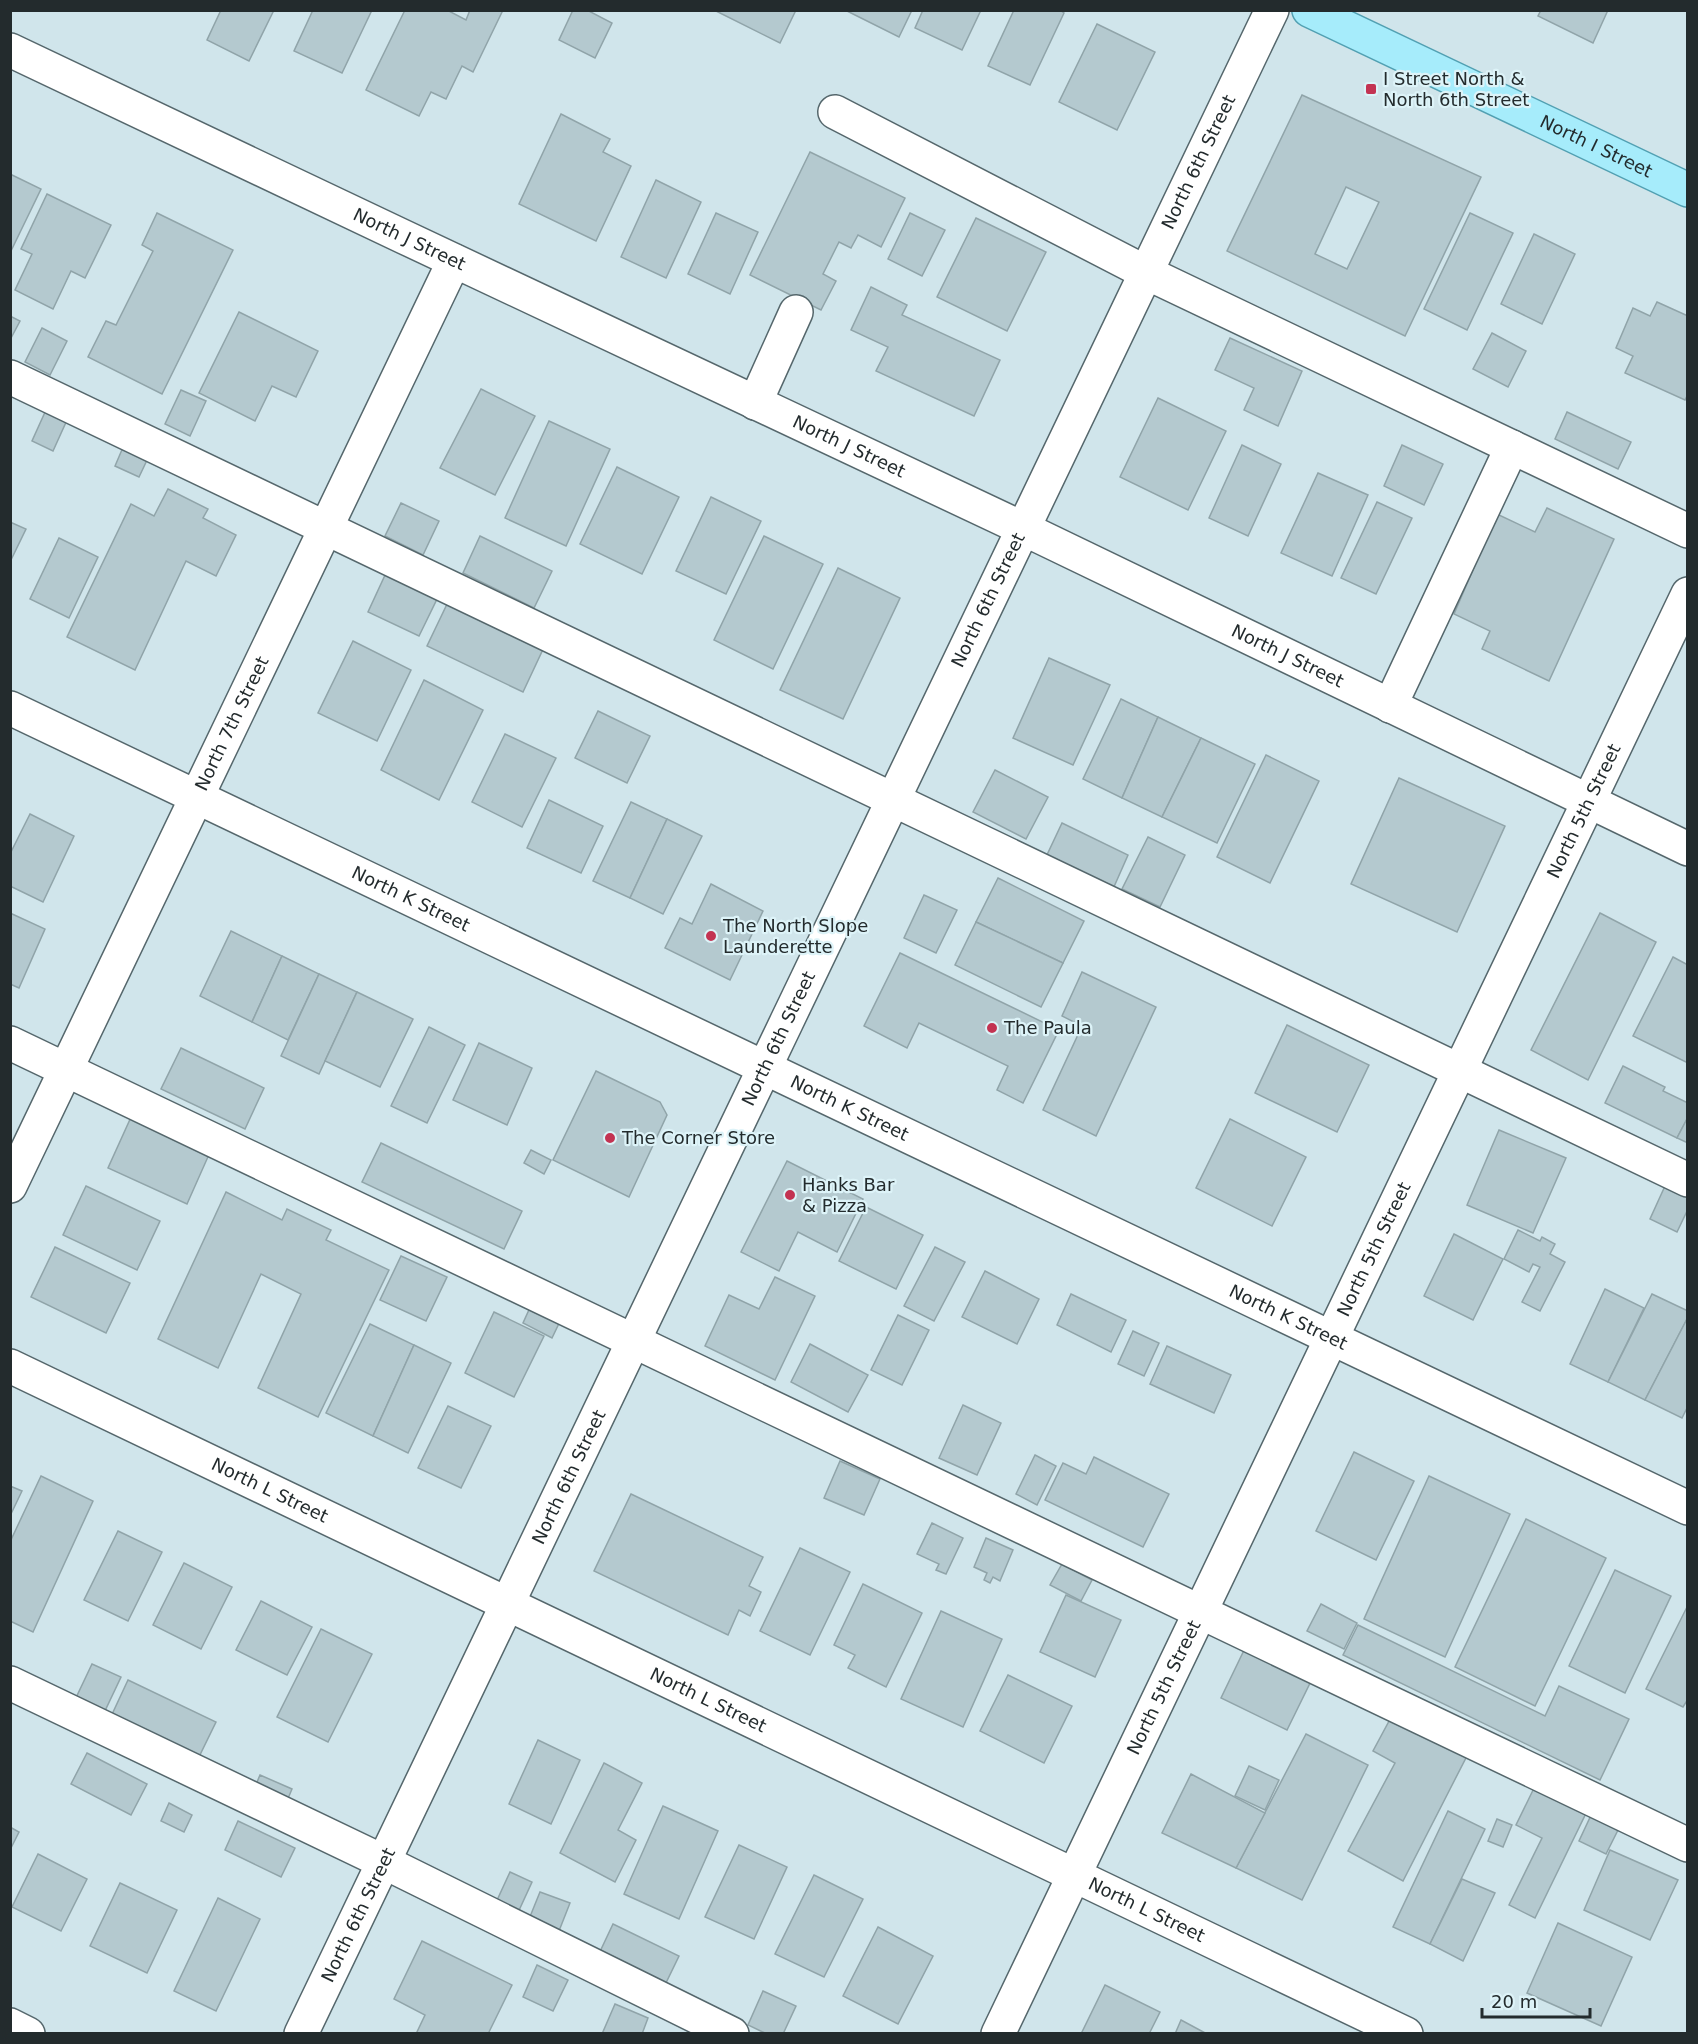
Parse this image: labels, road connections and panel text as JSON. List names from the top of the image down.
{
  "streets": {
    "main road": ["North I Street"],
    "street": [
      "North 6th Street",
      "North J Street",
      "North 7th Street",
      "North 5th Street",
      "North K Street",
      "North L Street"
    ]
  },
  "crossings": [
    ["North 6th Street", "North J Street"],
    ["North 6th Street", "North K Street"],
    ["North 6th Street", "North L Street"],
    ["North J Street", "North 7th Street"],
    ["North J Street", "North 5th Street"],
    ["North 7th Street", "North K Street"],
    ["North 5th Street", "North K Street"],
    ["North 5th Street", "North L Street"]
  ],
  "places": {
    "transit": ["I Street North & North 6th Street"],
    "other": [
      "The North Slope Launderette",
      "The Paula",
      "The Corner Store",
      "Hanks Bar & Pizza"
    ]
  },
  "scale_bar": "20 m"
}
